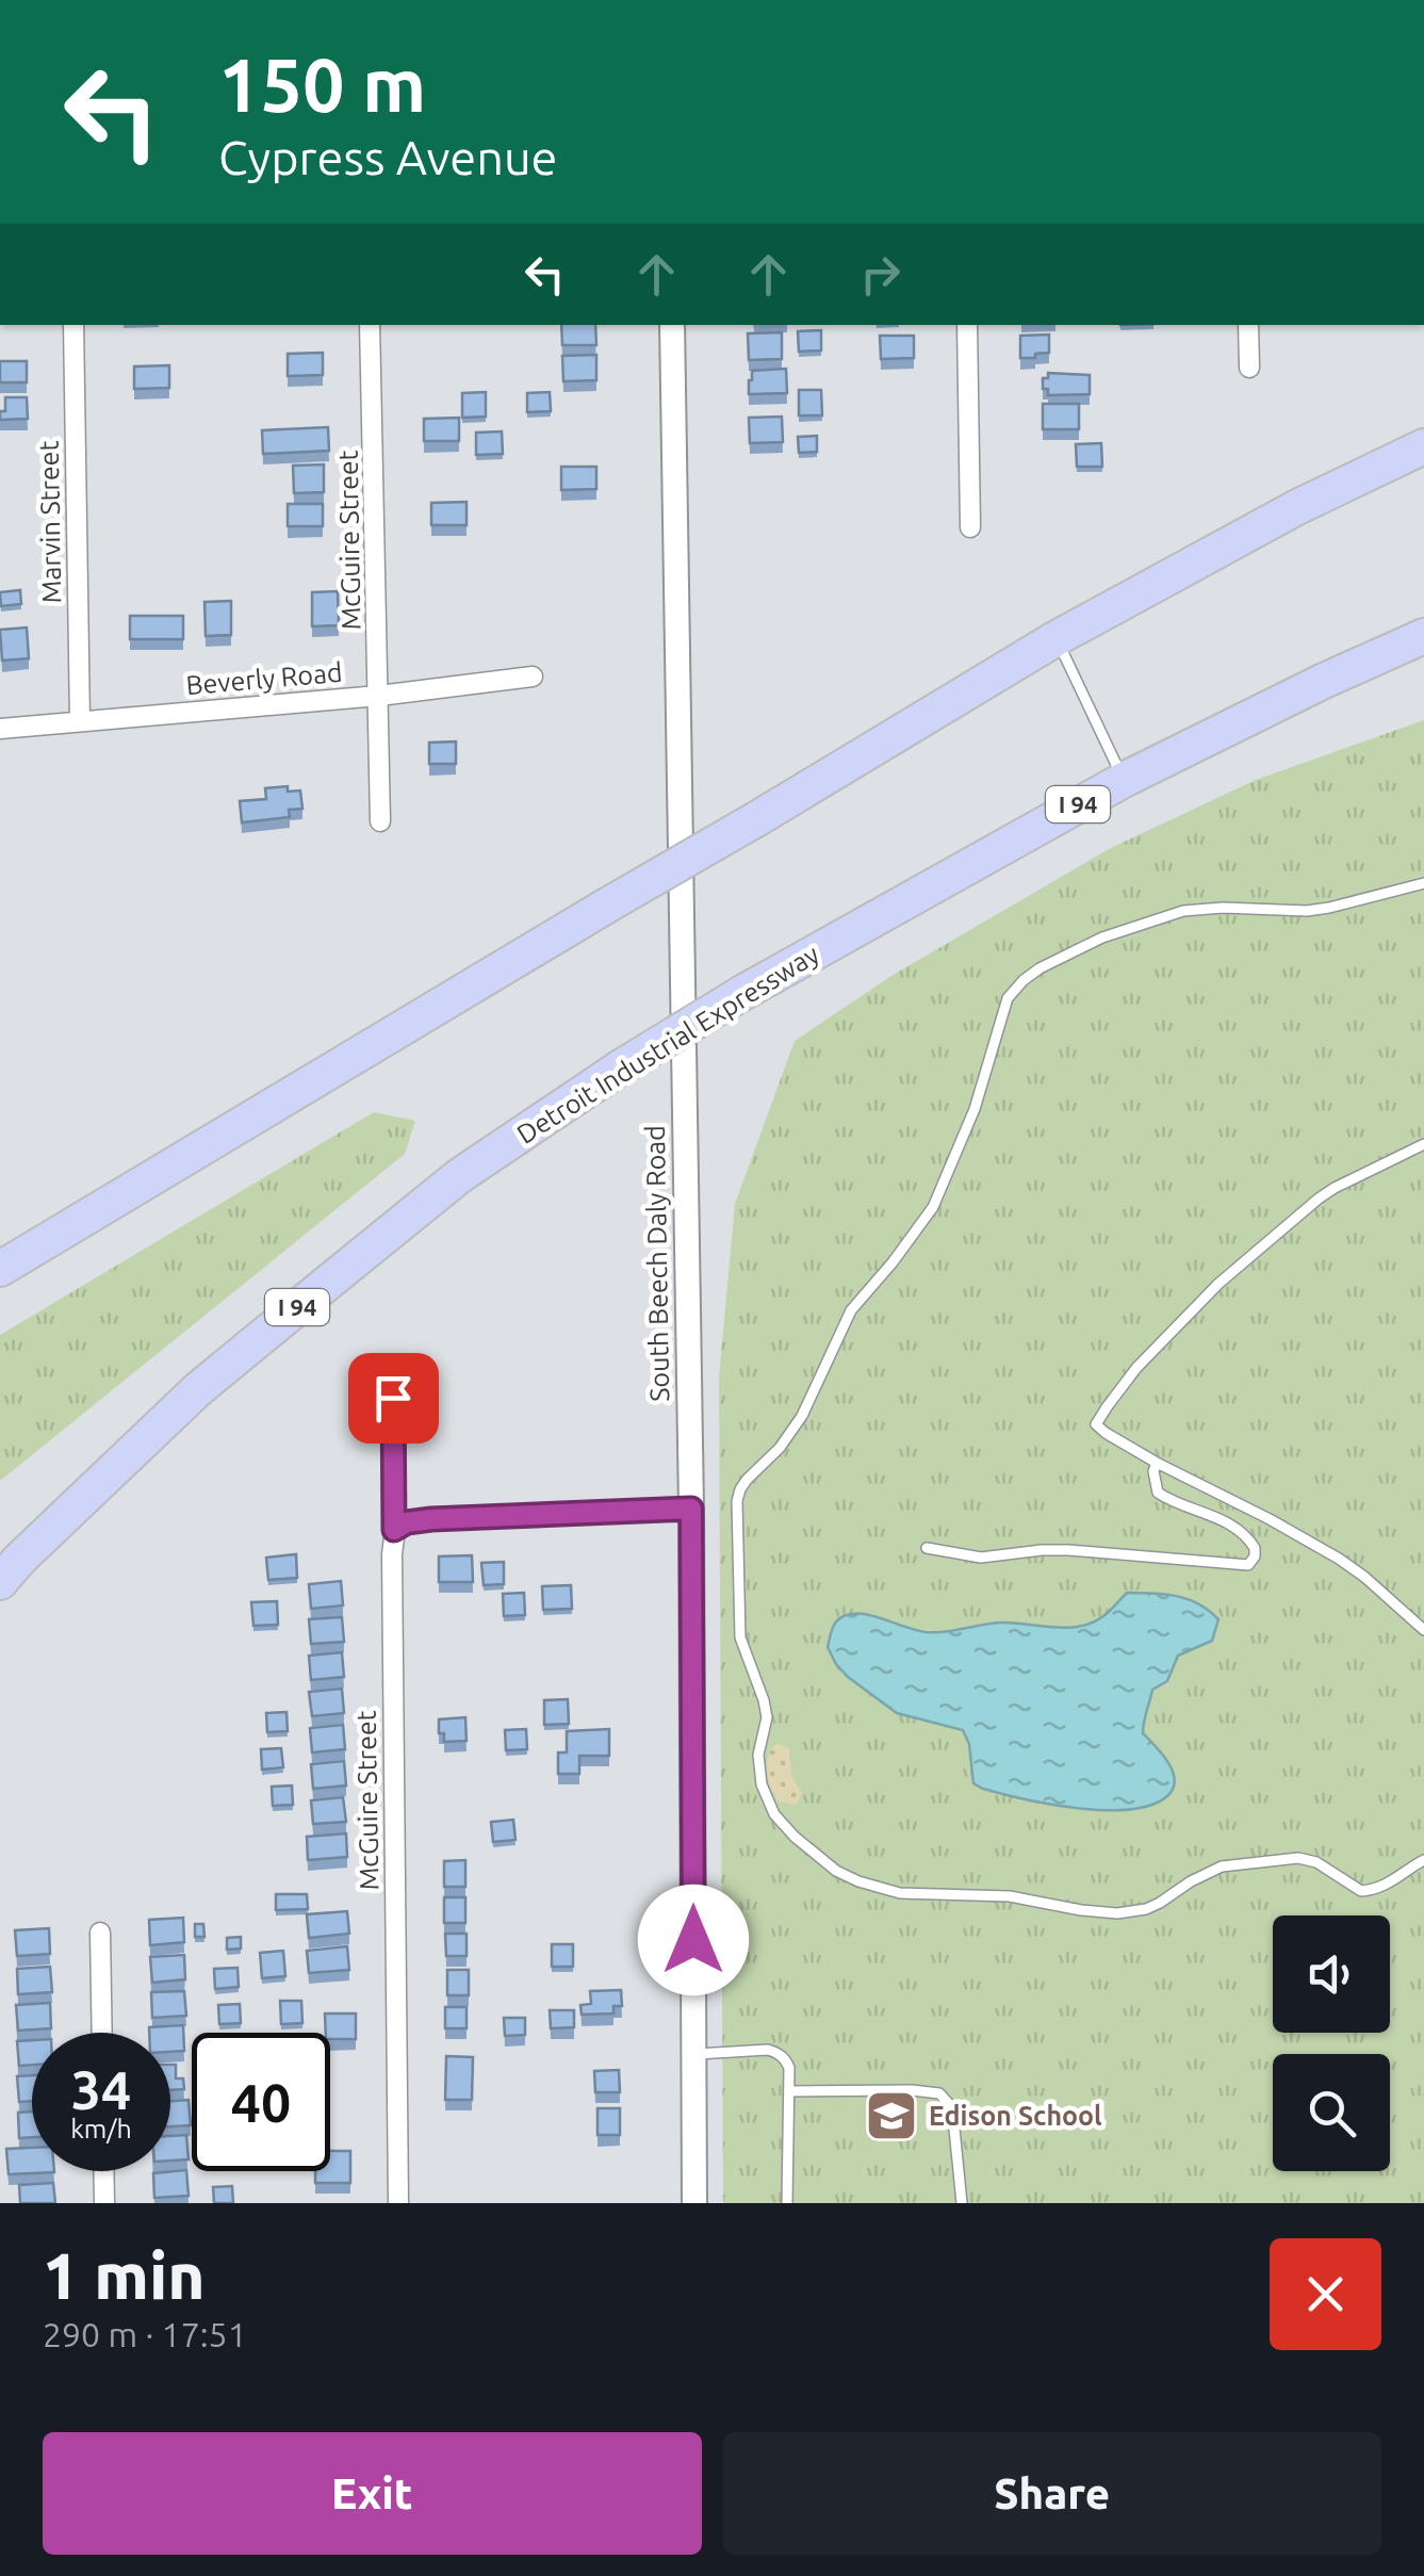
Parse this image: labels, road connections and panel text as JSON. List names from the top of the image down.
{
  "streets": {
    "highway": ["I 94", "Detroit Industrial Expressway"],
    "street": [
      "Marvin Street",
      "McGuire Street",
      "Beverly Road",
      "South Beech Daly Road"
    ]
  },
  "crossings": [
    ["Marvin Street", "Beverly Road"],
    ["McGuire Street", "Beverly Road"]
  ],
  "places": {
    "school or university": ["Edison School"]
  },
  "page": {
    "turn": ["150 m", "Cypress Avenue"],
    "speed": "34 km/h",
    "limit": "40",
    "heading": ["1 min", "290 m · 17:51"],
    "buttons": ["Exit", "Share"]
  }
}
